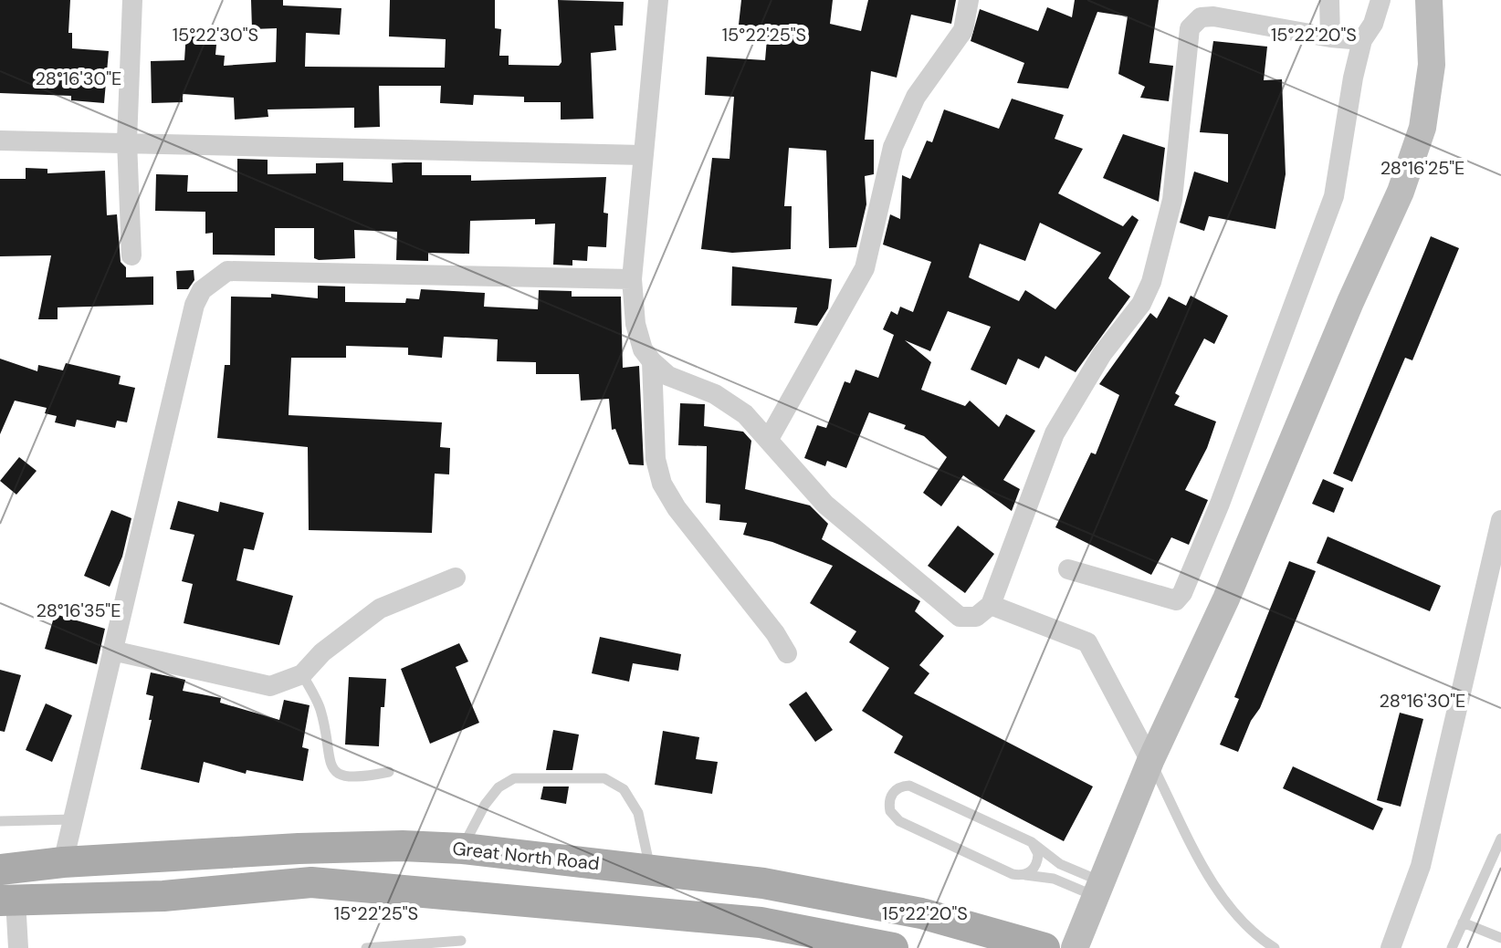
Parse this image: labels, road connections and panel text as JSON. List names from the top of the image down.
{
  "streets": {
    "main road": ["Great North Road"]
  },
  "coordinates": [
    "15°22'30\"S",
    "15°22'25\"S",
    "15°22'20\"S",
    "28°16'30\"E",
    "28°16'25\"E",
    "28°16'35\"E"
  ]
}
